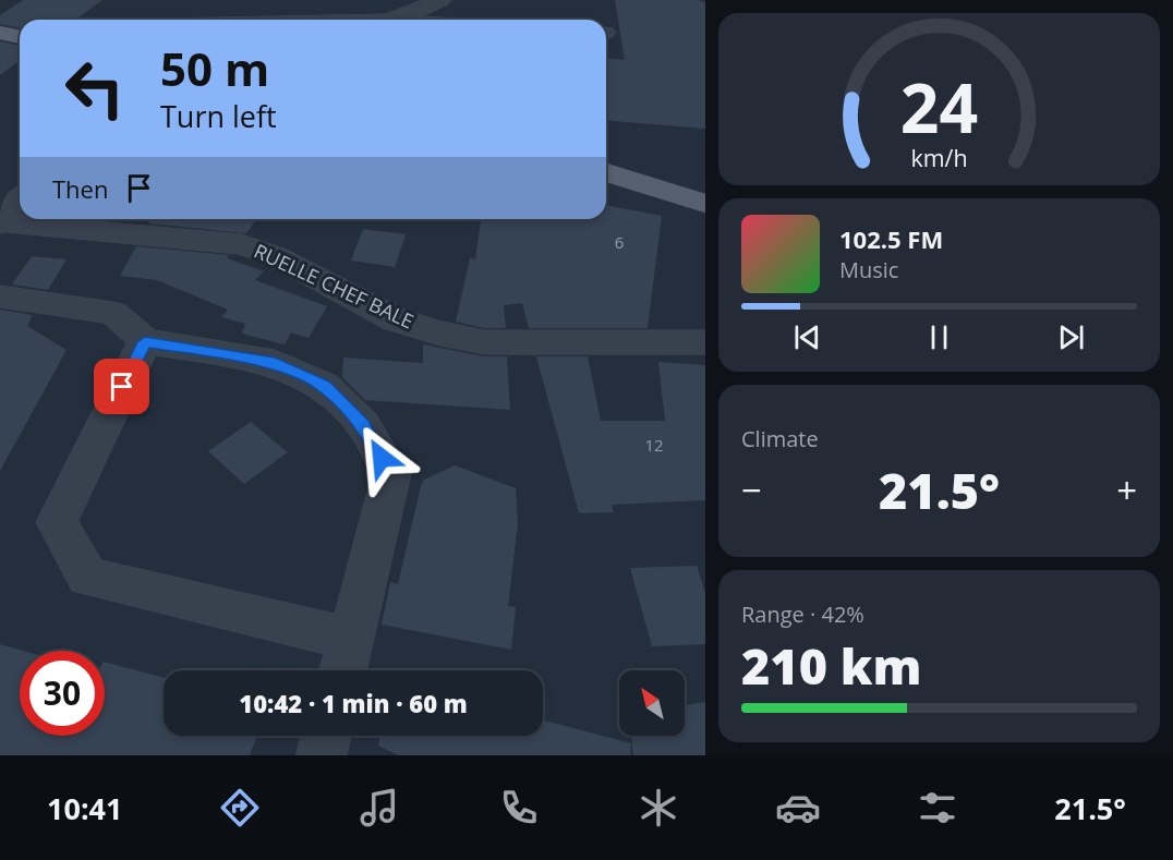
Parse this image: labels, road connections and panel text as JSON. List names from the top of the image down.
{
  "streets": {
    "street": ["RUELLE CHEF BALE"]
  },
  "house_numbers": ["6", "12"],
  "north": "top left",
  "page": {
    "turn": ["50 m", "Turn left"],
    "then": "Then",
    "song": ["102.5 FM", "Music"],
    "tile": [
      "Climate",
      ["Range · 42%", "210 km"]
    ],
    "heat": ["−", "21.5°", "+"],
    "limit": "30",
    "trip": "10:42 · 1 min · 60 m",
    "tabs": ["10:41", "21.5°"],
    "gauge": ["24", "km/h"]
  }
}
